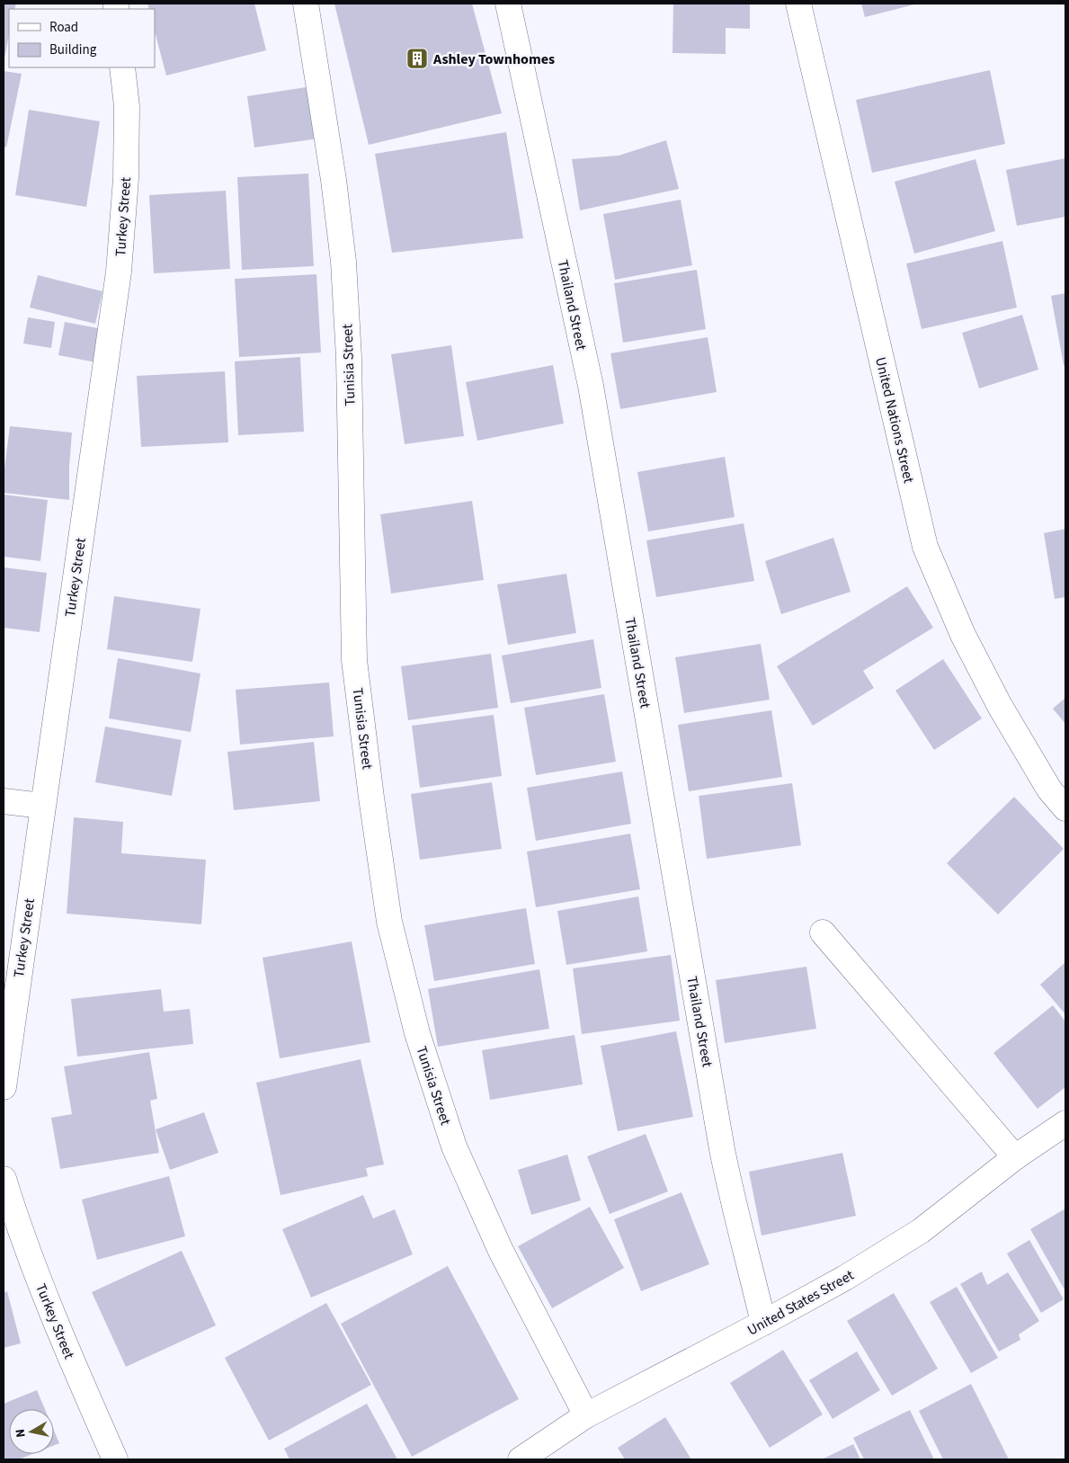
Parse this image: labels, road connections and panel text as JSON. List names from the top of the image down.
{
  "streets": {
    "street": [
      "Turkey Street",
      "Thailand Street",
      "Tunisia Street",
      "United Nations Street",
      "United States Street"
    ]
  },
  "crossings": [
    ["Thailand Street", "United States Street"],
    ["Tunisia Street", "United States Street"]
  ],
  "places": {
    "building": ["Ashley Townhomes"]
  },
  "legend": ["Road", "Building"],
  "north": "left"
}
